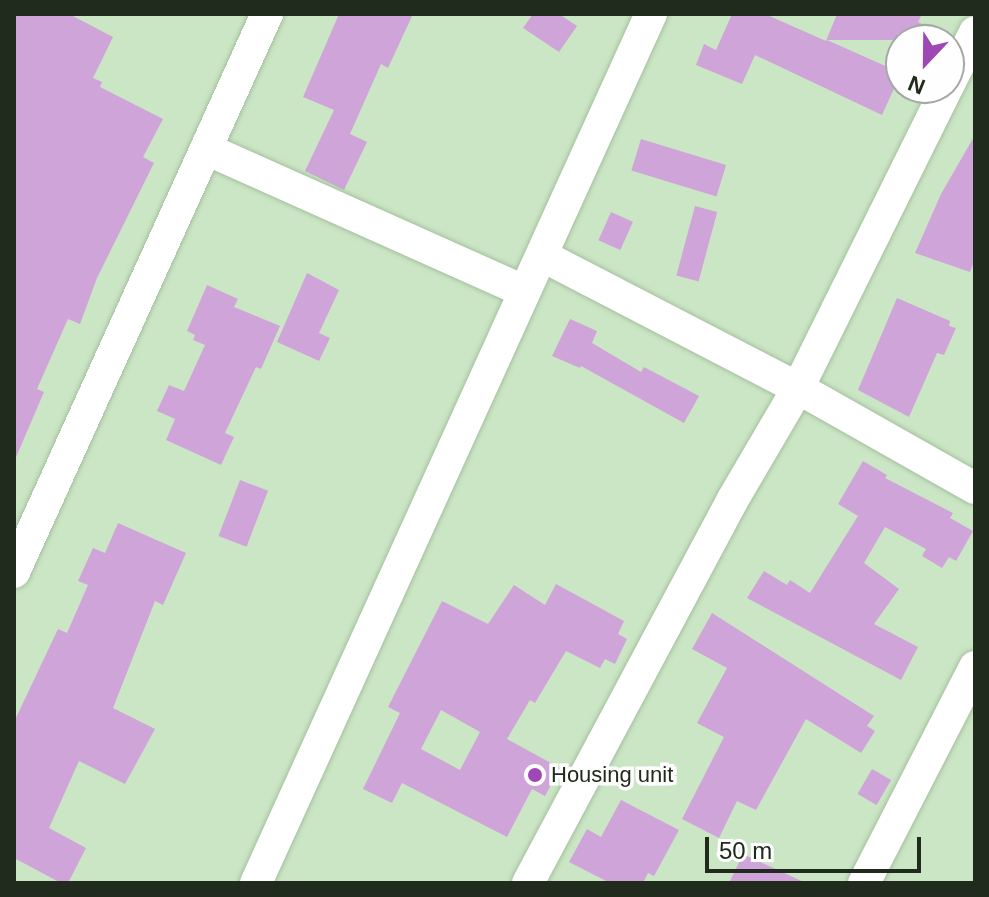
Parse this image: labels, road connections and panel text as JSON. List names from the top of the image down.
{
  "places": ["Housing unit"],
  "scale_bar": "50 m",
  "north": "bottom"
}
